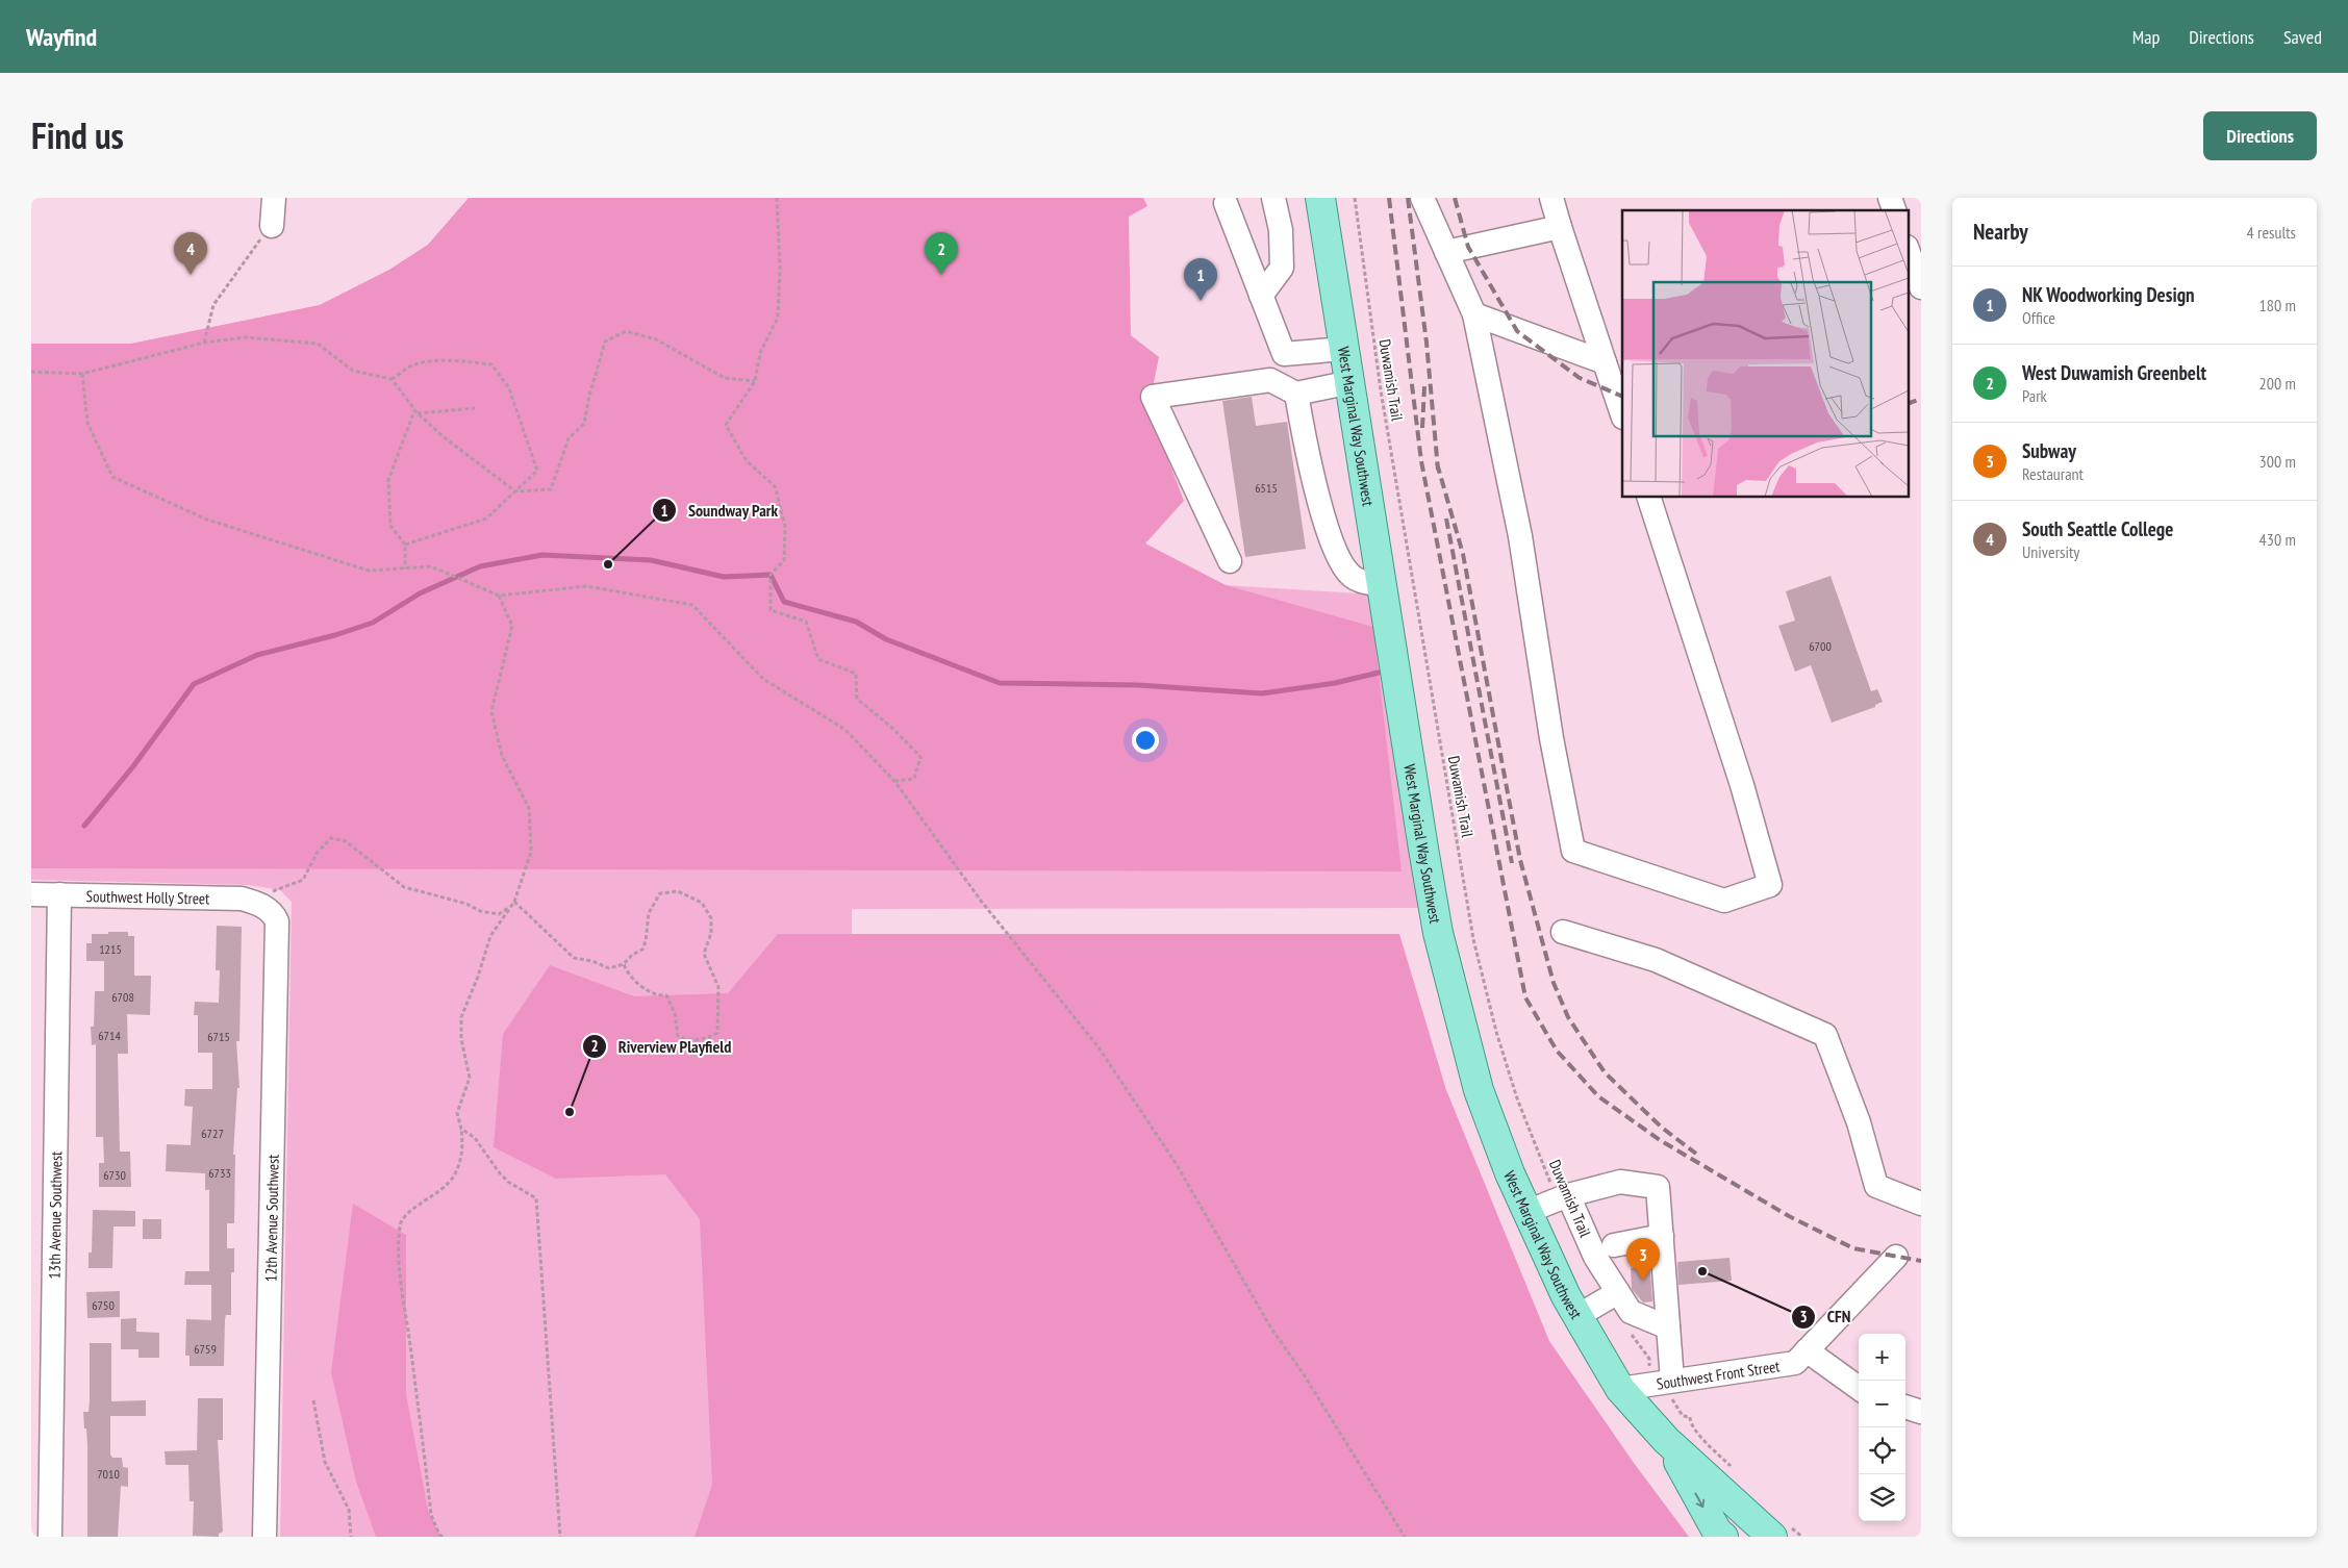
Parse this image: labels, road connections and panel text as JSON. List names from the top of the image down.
{
  "streets": {
    "main road": ["West Marginal Way Southwest"],
    "street": [
      "Southwest Holly Street",
      "13th Avenue Southwest",
      "12th Avenue Southwest",
      "Southwest Front Street"
    ],
    "path": ["Duwamish Trail"]
  },
  "crossings": [
    ["West Marginal Way Southwest", "Southwest Front Street"],
    ["Southwest Holly Street", "13th Avenue Southwest"],
    ["Southwest Holly Street", "12th Avenue Southwest"]
  ],
  "places": ["Soundway Park", "Riverview Playfield", "CFN"],
  "house_numbers": [
    "6515",
    "6700",
    "1215",
    "6708",
    "6714",
    "6715",
    "6727",
    "6733",
    "6730",
    "6750",
    "6759",
    "7010"
  ],
  "page": {
    "header": "Wayfind",
    "nav": ["Map", "Directions", "Saved"],
    "title": "Find us",
    "buttons": "Directions",
    "heading": ["Nearby", "4 results"],
    "pins": [
      "2",
      "4",
      "1",
      "3"
    ],
    "list": [
      {
        "mark": "1",
        "name": "NK Woodworking Design",
        "note": "Office",
        "value": "180 m"
      },
      {
        "mark": "2",
        "name": "West Duwamish Greenbelt",
        "note": "Park",
        "value": "200 m"
      },
      {
        "mark": "3",
        "name": "Subway",
        "note": "Restaurant",
        "value": "300 m"
      },
      {
        "mark": "4",
        "name": "South Seattle College",
        "note": "University",
        "value": "430 m"
      }
    ],
    "map_buttons": ["+", "−"]
  }
}
